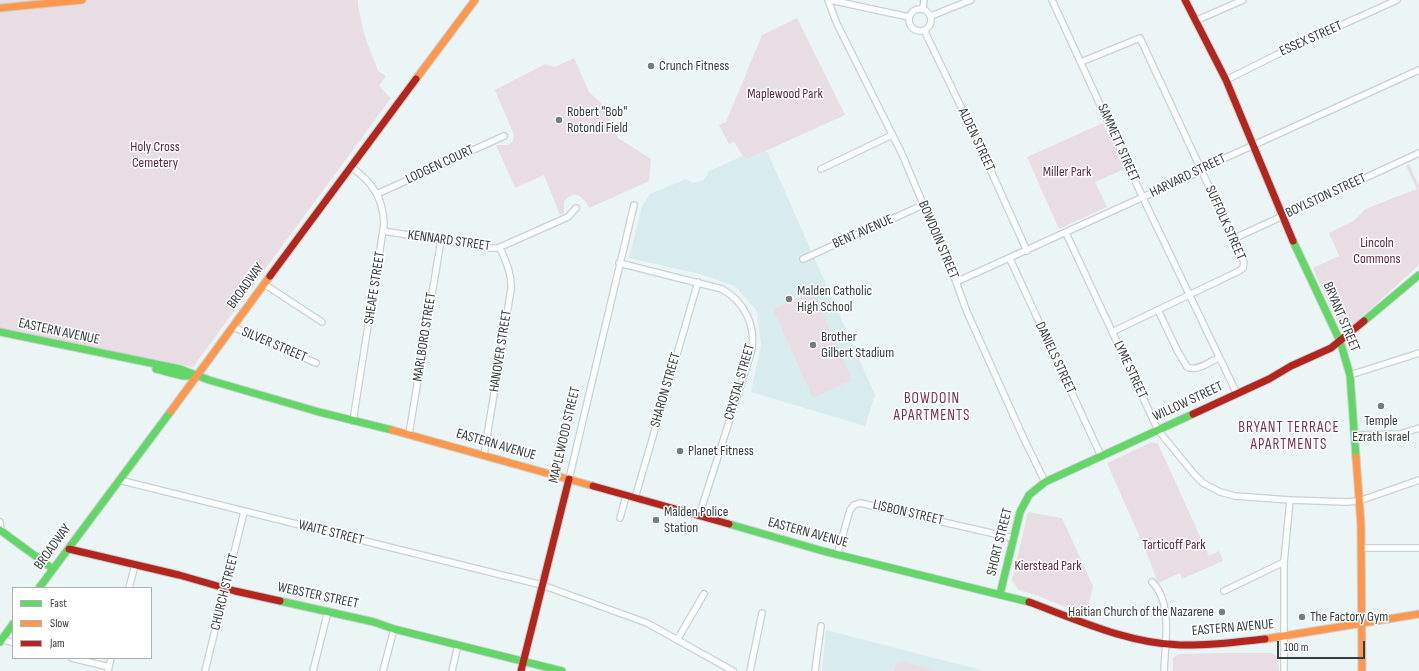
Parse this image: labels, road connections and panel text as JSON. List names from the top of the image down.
{
  "streets": {
    "main road": [
      "BROADWAY",
      "BRYANT STREET",
      "EASTERN AVENUE",
      "WILLOW STREET",
      "MAPLEWOOD STREET",
      "SHORT STREET",
      "WEBSTER STREET"
    ],
    "street": [
      "ESSEX STREET",
      "ALDEN STREET",
      "SAMMETT STREET",
      "LODGEN COURT",
      "HARVARD STREET",
      "BOYLSTON STREET",
      "SUFFOLK STREET",
      "BENT AVENUE",
      "BOWDOIN STREET",
      "KENNARD STREET",
      "SHEAFE STREET",
      "MARLBORO STREET",
      "SILVER STREET",
      "HANOVER STREET",
      "DANIELS STREET",
      "LYME STREET",
      "CRYSTAL STREET",
      "SHARON STREET",
      "LISBON STREET",
      "WAITE STREET",
      "CHURCH STREET"
    ]
  },
  "crossings": [
    ["ESSEX STREET", "BRYANT STREET"],
    ["ALDEN STREET", "HARVARD STREET"],
    ["SAMMETT STREET", "HARVARD STREET"],
    ["SAMMETT STREET", "SUFFOLK STREET"],
    ["SAMMETT STREET", "WILLOW STREET"],
    ["LODGEN COURT", "SHEAFE STREET"],
    ["HARVARD STREET", "SUFFOLK STREET"],
    ["HARVARD STREET", "BOWDOIN STREET"],
    ["HARVARD STREET", "BRYANT STREET"],
    ["HARVARD STREET", "DANIELS STREET"],
    ["HARVARD STREET", "LYME STREET"],
    ["BOYLSTON STREET", "SUFFOLK STREET"],
    ["BOYLSTON STREET", "BRYANT STREET"],
    ["SUFFOLK STREET", "LYME STREET"],
    ["BENT AVENUE", "BOWDOIN STREET"],
    ["BOWDOIN STREET", "WILLOW STREET"],
    ["BOWDOIN STREET", "SHORT STREET"],
    ["KENNARD STREET", "SHEAFE STREET"],
    ["KENNARD STREET", "MARLBORO STREET"],
    ["KENNARD STREET", "HANOVER STREET"],
    ["BROADWAY", "SHEAFE STREET"],
    ["BROADWAY", "EASTERN AVENUE"],
    ["BROADWAY", "SILVER STREET"],
    ["BROADWAY", "WAITE STREET"],
    ["BROADWAY", "WEBSTER STREET"],
    ["SHEAFE STREET", "EASTERN AVENUE"],
    ["BRYANT STREET", "EASTERN AVENUE"],
    ["BRYANT STREET", "LYME STREET"],
    ["BRYANT STREET", "WILLOW STREET"],
    ["EASTERN AVENUE", "MARLBORO STREET"],
    ["EASTERN AVENUE", "HANOVER STREET"],
    ["EASTERN AVENUE", "CRYSTAL STREET"],
    ["EASTERN AVENUE", "SHARON STREET"],
    ["EASTERN AVENUE", "MAPLEWOOD STREET"],
    ["EASTERN AVENUE", "LISBON STREET"],
    ["EASTERN AVENUE", "SHORT STREET"],
    ["DANIELS STREET", "WILLOW STREET"],
    ["LYME STREET", "WILLOW STREET"],
    ["CRYSTAL STREET", "SHARON STREET"],
    ["CRYSTAL STREET", "MAPLEWOOD STREET"],
    ["WILLOW STREET", "SHORT STREET"],
    ["MAPLEWOOD STREET", "WAITE STREET"],
    ["MAPLEWOOD STREET", "WEBSTER STREET"],
    ["LISBON STREET", "SHORT STREET"],
    ["WAITE STREET", "CHURCH STREET"],
    ["CHURCH STREET", "WEBSTER STREET"]
  ],
  "districts": ["BOWDOIN APARTMENTS", "BRYANT TERRACE APARTMENTS"],
  "parks": [
    "Maplewood Park",
    "Holy Cross Cemetery",
    "Miller Park",
    "Lincoln Commons",
    "Tarticoff Park",
    "Kierstead Park"
  ],
  "places": [
    "Crunch Fitness",
    "Robert \"Bob\" Rotondi Field",
    "Malden Catholic High School",
    "Brother Gilbert Stadium",
    "Temple Ezrath Israel",
    "Planet Fitness",
    "Malden Police Station",
    "Haitian Church of the Nazarene",
    "The Factory Gym"
  ],
  "legend": ["Fast", "Slow", "Jam"],
  "scale_bar": "100 m"
}
